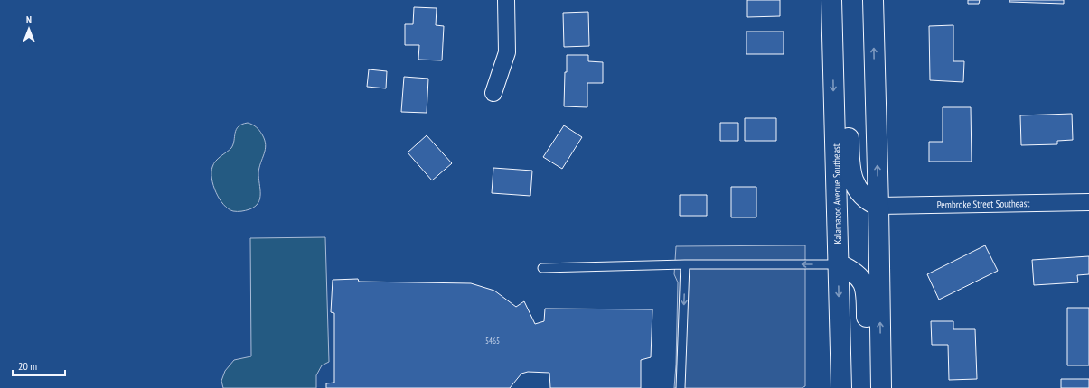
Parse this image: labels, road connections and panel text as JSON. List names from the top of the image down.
{
  "streets": {
    "main road": ["Kalamazoo Avenue Southeast"],
    "street": ["Pembroke Street Southeast"]
  },
  "house_numbers": ["5465"],
  "scale_bar": "20 m",
  "north": "top"
}
